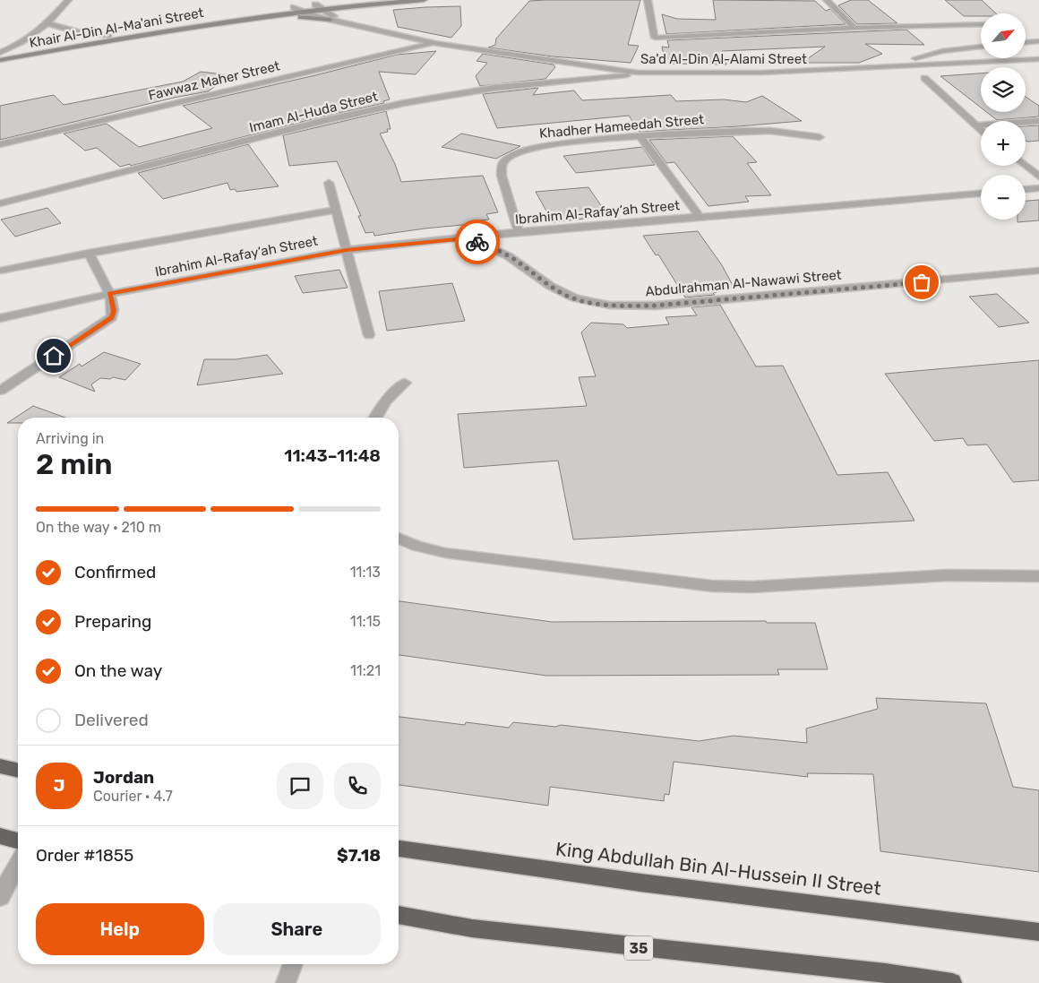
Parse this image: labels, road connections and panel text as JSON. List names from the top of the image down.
{
  "streets": {
    "highway": ["King Abdullah Bin Al-Hussein II Street", "35"],
    "street": [
      "Khair Al-Din Al-Ma'ani Street",
      "Sa'd Al-Din Al-Alami Street",
      "Fawwaz Maher Street",
      "Imam Al-Huda Street",
      "Khadher Hameedah Street",
      "Ibrahim Al-Rafay‘ah Street",
      "Abdulrahman Al-Nawawi Street"
    ]
  },
  "crossings": [
    ["Sa'd Al-Din Al-Alami Street", "Fawwaz Maher Street"],
    ["Sa'd Al-Din Al-Alami Street", "Imam Al-Huda Street"],
    ["Khadher Hameedah Street", "Ibrahim Al-Rafay‘ah Street"],
    ["Ibrahim Al-Rafay‘ah Street", "Abdulrahman Al-Nawawi Street"]
  ],
  "north": "top right",
  "page": {
    "map_buttons": ["+", "−"],
    "heading": ["2 min", "Arriving in", "11:43–11:48"],
    "panel": [
      "Jordan",
      "Courier · 4.7",
      "Order #1855",
      "$7.18"
    ],
    "bar": "On the way · 210 m",
    "list": [
      ["Confirmed", "11:13"],
      ["Preparing", "11:15"],
      ["On the way", "11:21"],
      "Delivered"
    ],
    "round": "J",
    "buttons": ["Help", "Share"]
  }
}
